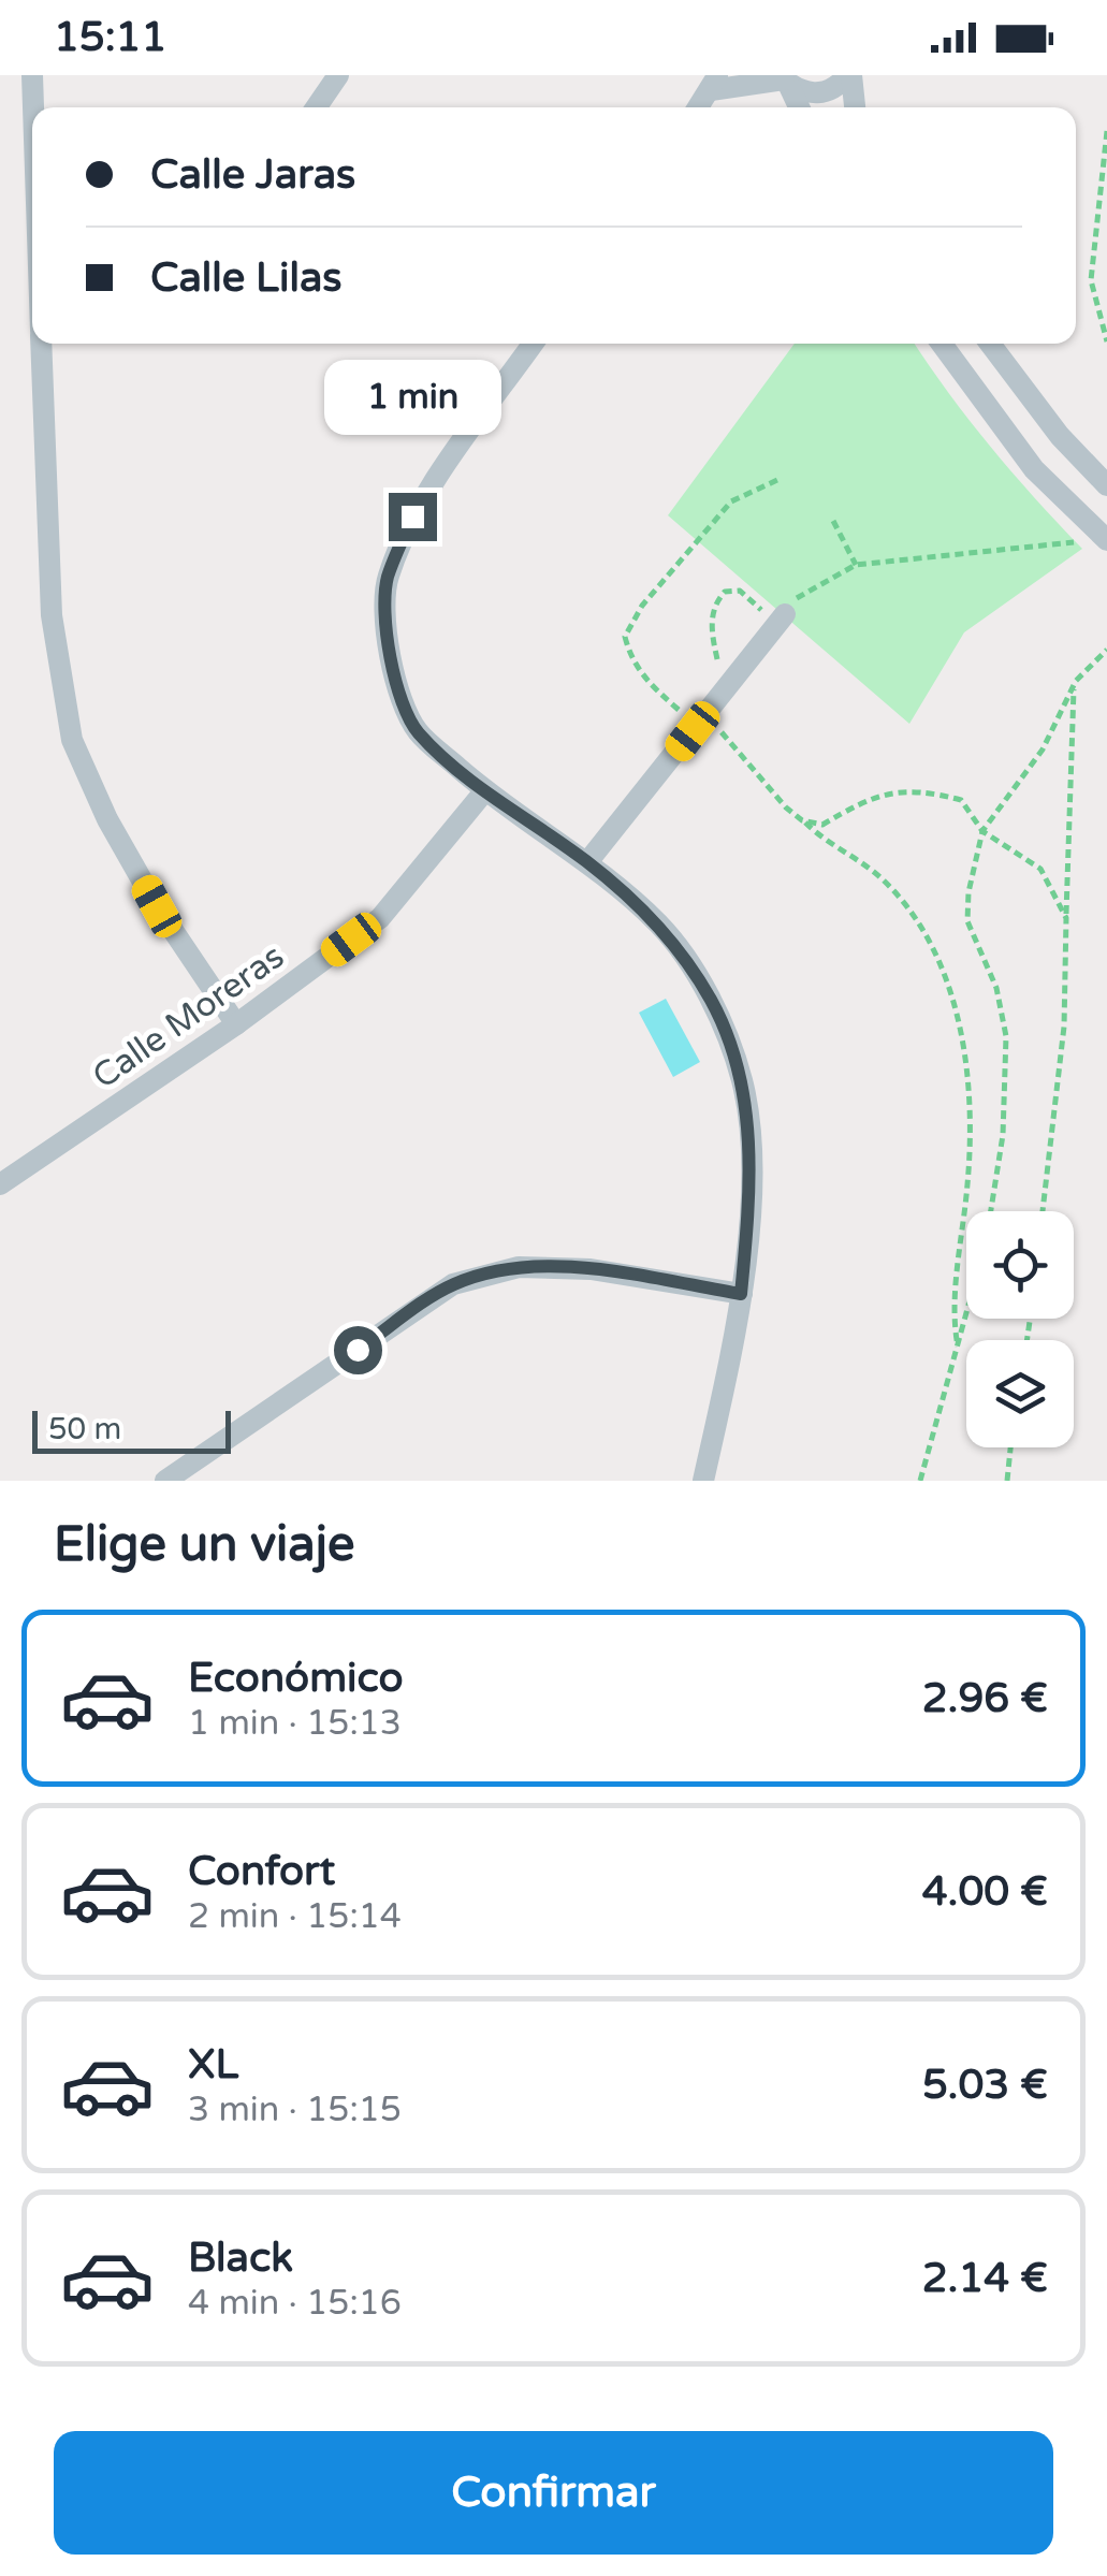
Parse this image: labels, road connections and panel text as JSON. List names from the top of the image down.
{
  "streets": {
    "street": ["Calle Moreras"]
  },
  "scale_bar": "50 m",
  "page": {
    "status": "15:11",
    "banner": ["Calle Jaras", "Calle Lilas"],
    "bubble": "1 min",
    "scale": "50 m",
    "heading": "Elige un viaje",
    "list": [
      {
        "name": "Económico",
        "note": "1 min · 15:13",
        "value": "2.96 €"
      },
      {
        "name": "Confort",
        "note": "2 min · 15:14",
        "value": "4.00 €"
      },
      {
        "name": "XL",
        "note": "3 min · 15:15",
        "value": "5.03 €"
      },
      {
        "name": "Black",
        "note": "4 min · 15:16",
        "value": "2.14 €"
      }
    ],
    "buttons": "Confirmar"
  }
}
